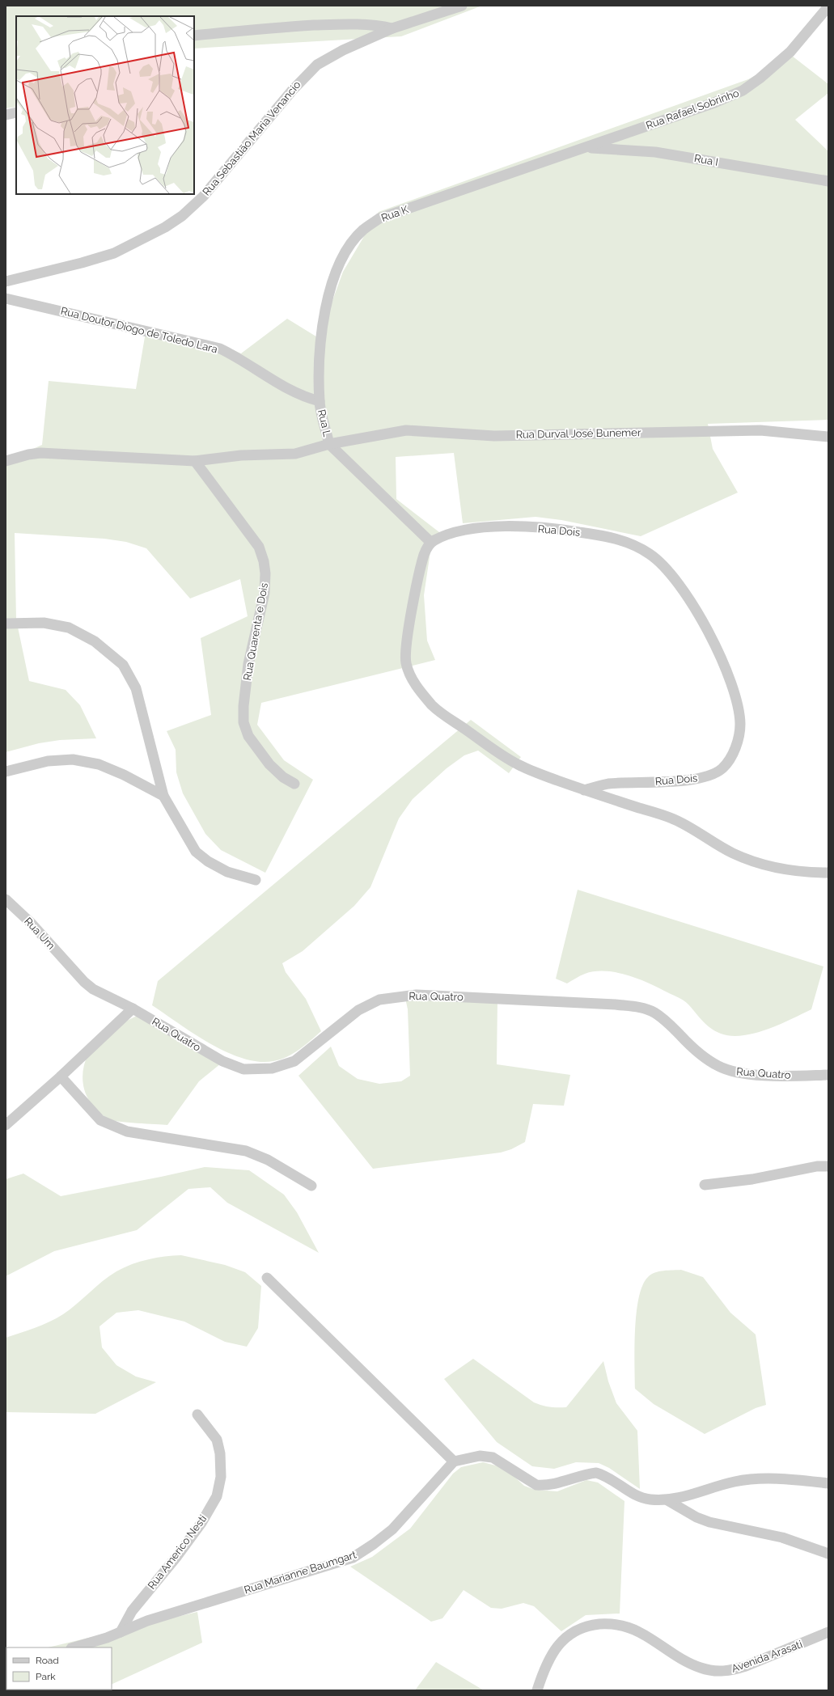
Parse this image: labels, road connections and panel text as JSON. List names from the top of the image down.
{
  "streets": {
    "street": [
      "Rua Rafael Sobrinho",
      "Rua Sebastião Maria Venancio",
      "Rua I",
      "Rua K",
      "Rua Doutor Diogo de Toledo Lara",
      "Rua L",
      "Rua Durval José Bunemer",
      "Rua Dois",
      "Rua Quarenta e Dois",
      "Rua Um",
      "Rua Quatro",
      "Rua Americo Nesti",
      "Rua Marianne Baumgart",
      "Avenida Arasati"
    ]
  },
  "crossings": [
    ["Rua Rafael Sobrinho", "Rua I"],
    ["Rua Rafael Sobrinho", "Rua K"],
    ["Rua I", "Rua K"],
    ["Rua K", "Rua Doutor Diogo de Toledo Lara"],
    ["Rua K", "Rua L"],
    ["Rua Doutor Diogo de Toledo Lara", "Rua L"],
    ["Rua L", "Rua Durval José Bunemer"],
    ["Rua Um", "Rua Quatro"],
    ["Rua Americo Nesti", "Rua Marianne Baumgart"]
  ],
  "legend": ["Road", "Park"]
}
